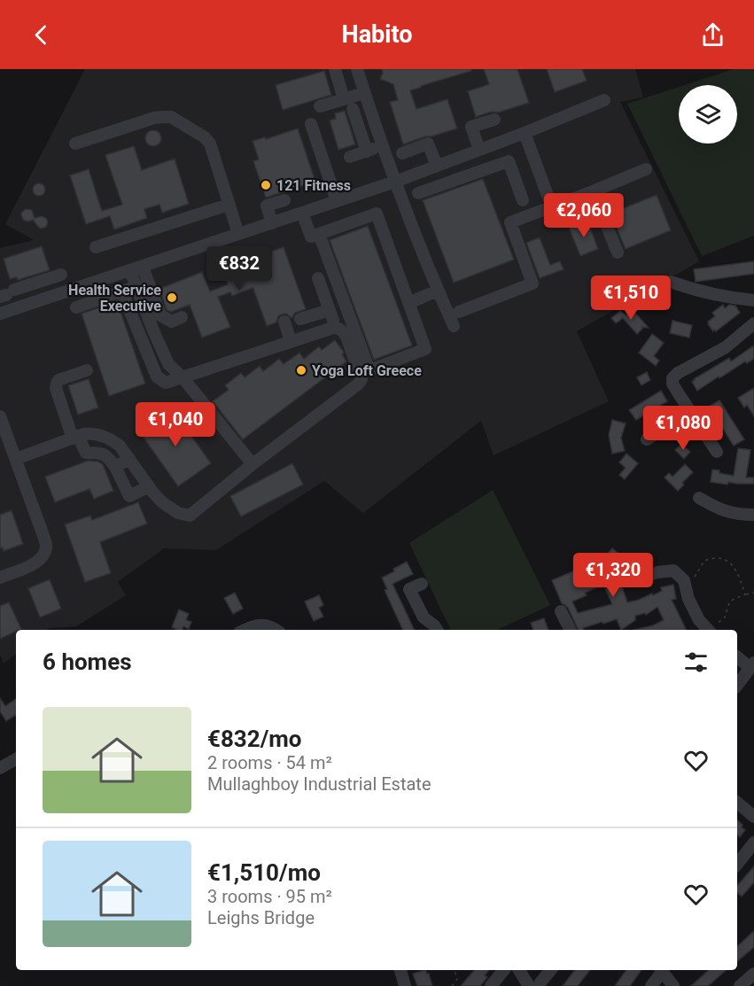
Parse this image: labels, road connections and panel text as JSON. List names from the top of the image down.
{
  "places": ["121 Fitness", "Health Service Executive", "Yoga Loft Greece"],
  "page": {
    "header": "Habito",
    "price": [
      "€2,060",
      "€832",
      "€1,510",
      "€1,040",
      "€1,080",
      "€1,320"
    ],
    "heading": "6 homes",
    "list": [
      {
        "name": "€832/mo",
        "note": "2 rooms · 54 m² · Mullaghboy Industrial Estate"
      },
      {
        "name": "€1,510/mo",
        "note": "3 rooms · 95 m² · Leighs Bridge"
      }
    ]
  }
}
